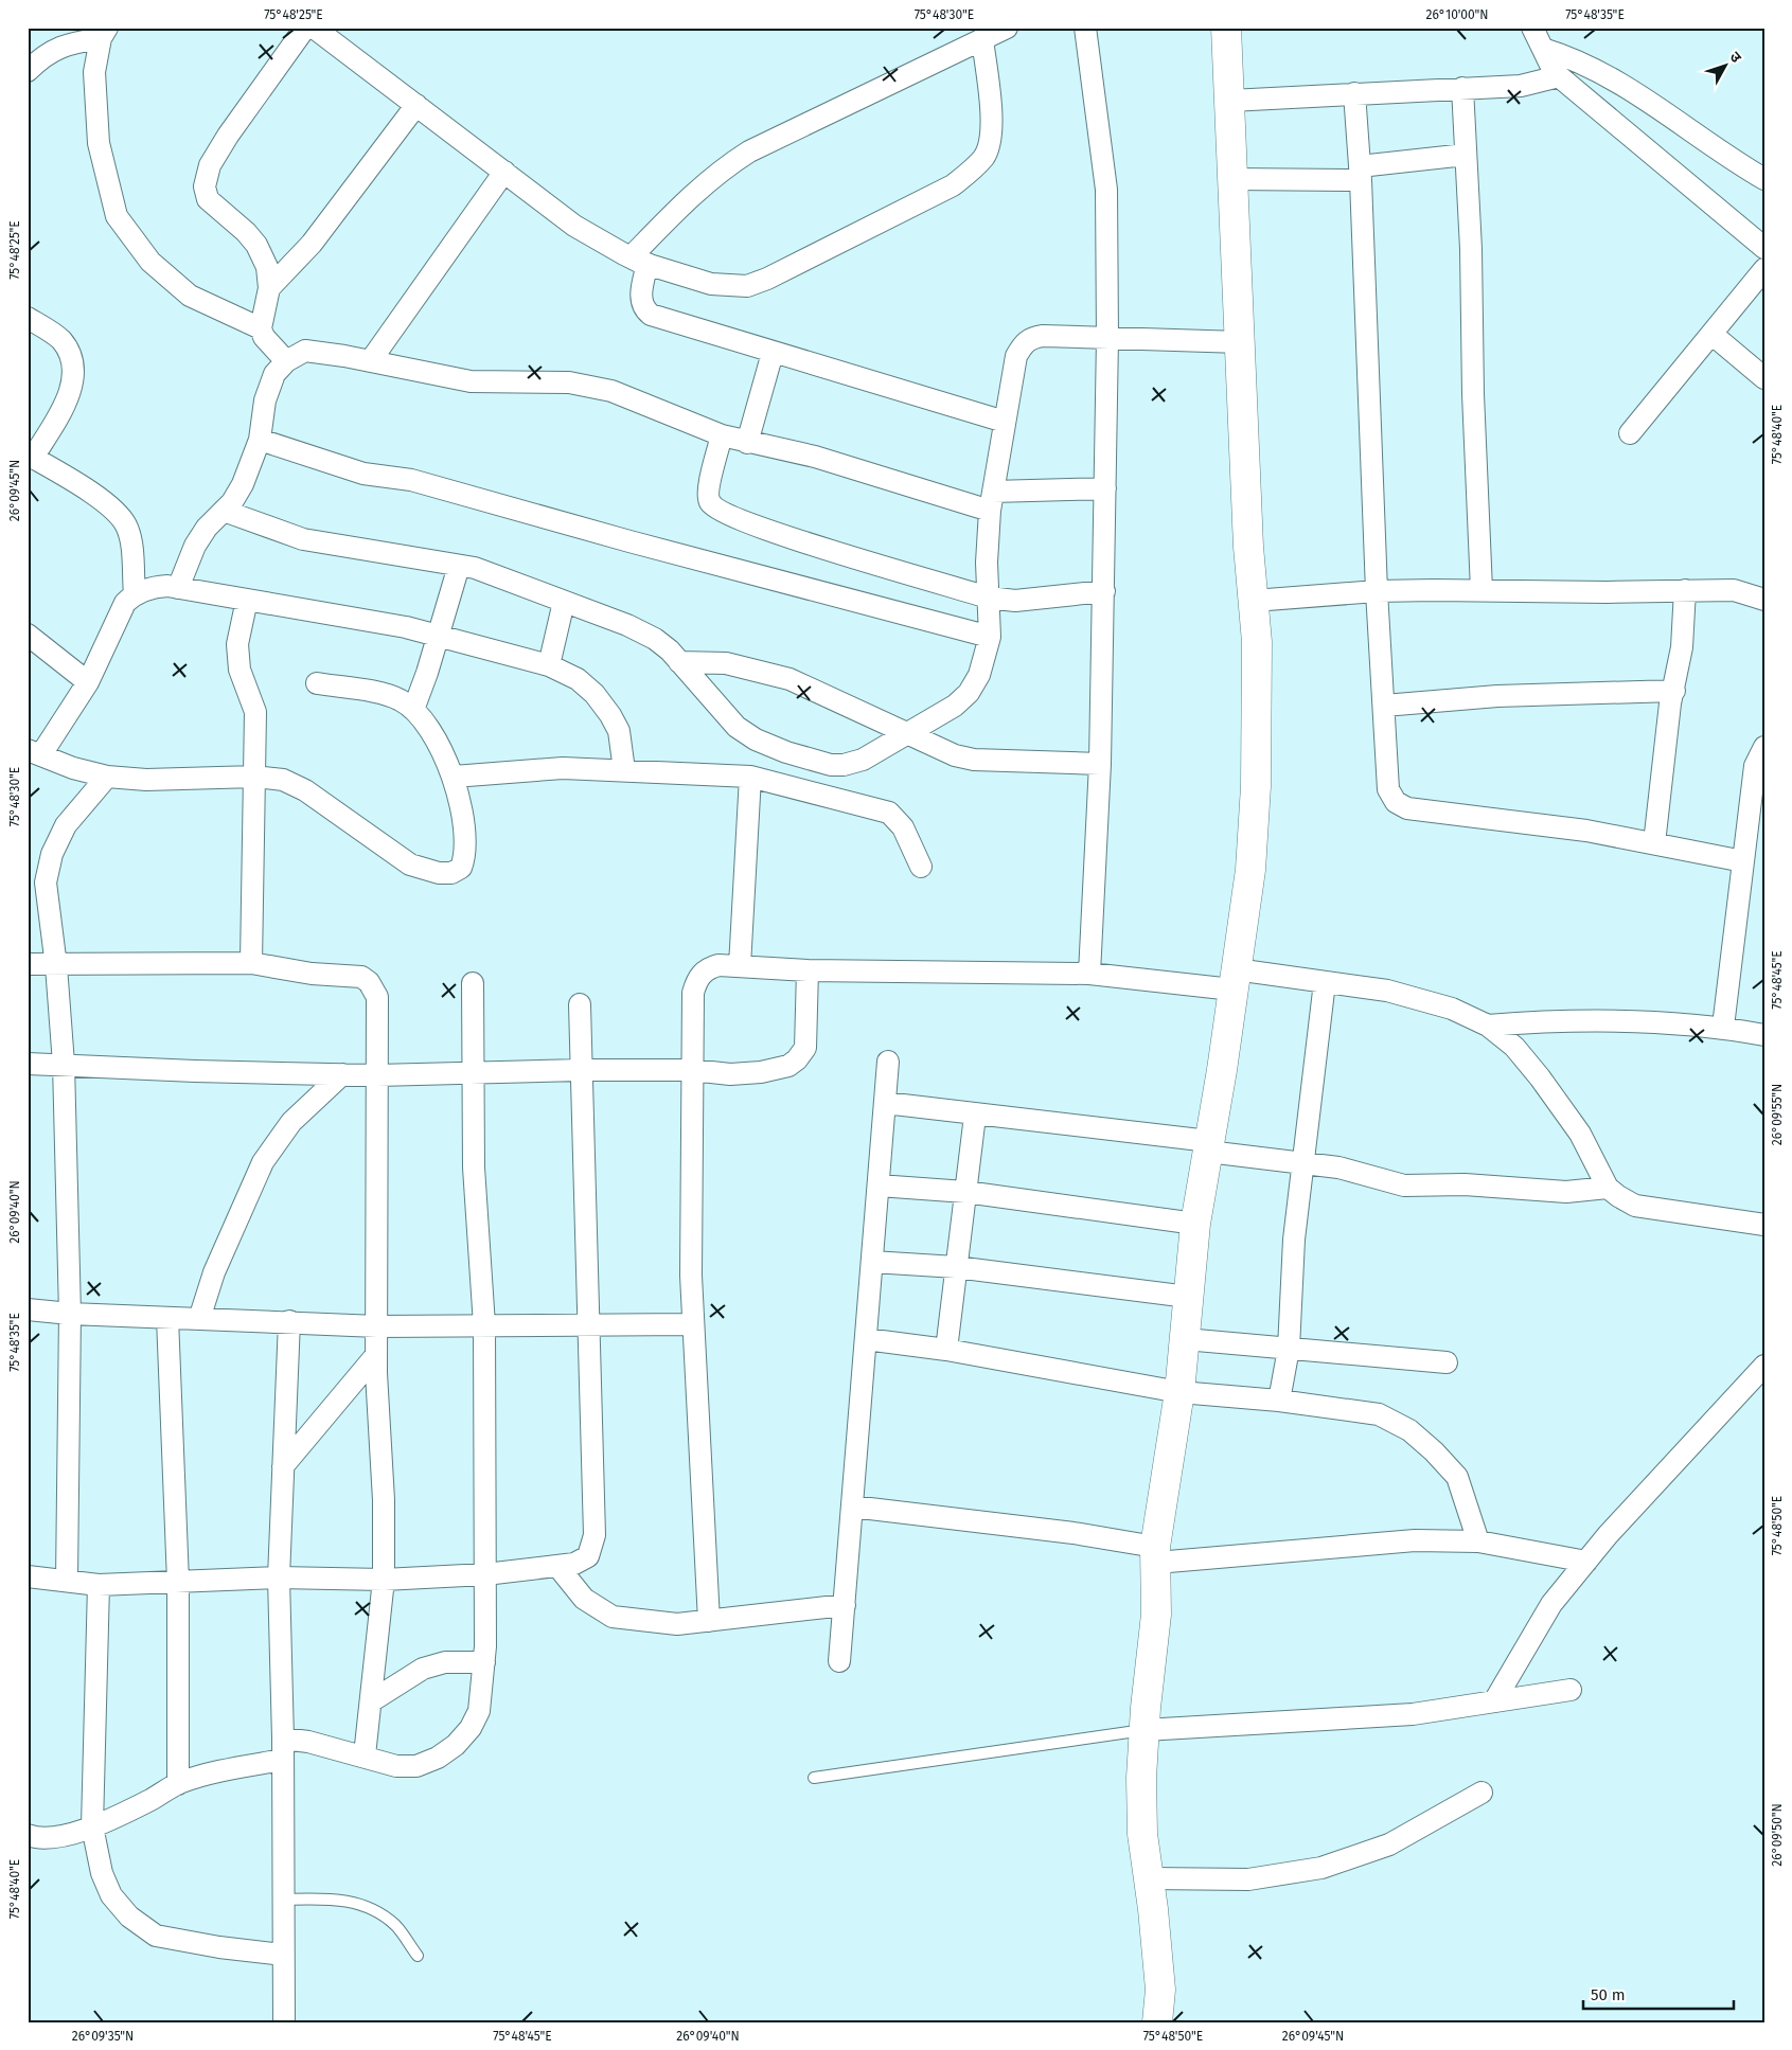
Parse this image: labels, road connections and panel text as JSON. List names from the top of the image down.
{
  "scale_bar": "50 m",
  "north": "top right",
  "coordinates": [
    "75°48'25\"E",
    "75°48'30\"E",
    "26°10'00\"N",
    "75°48'35\"E",
    "75°48'40\"E",
    "26°09'45\"N",
    "75°48'45\"E",
    "26°09'55\"N",
    "26°09'40\"N",
    "75°48'50\"E",
    "26°09'50\"N",
    "26°09'35\"N"
  ]
}
